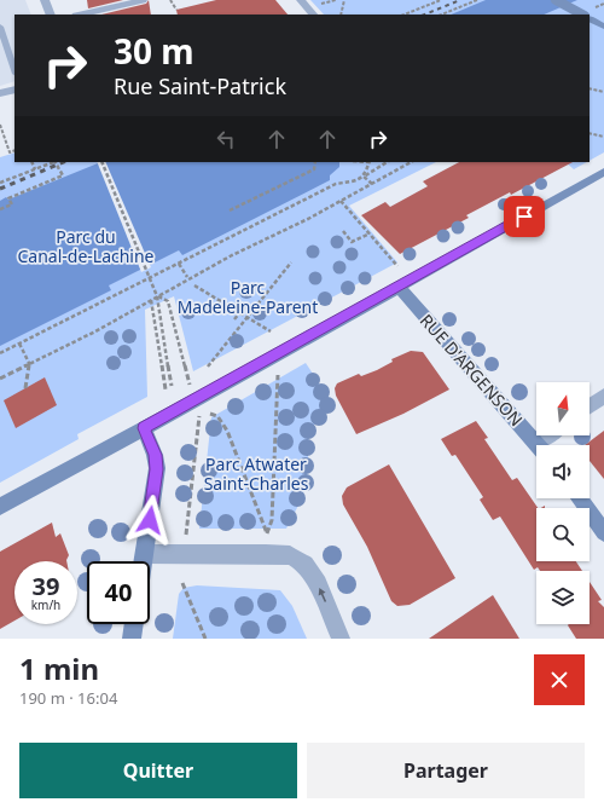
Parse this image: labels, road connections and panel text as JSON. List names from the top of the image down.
{
  "streets": {
    "main road": ["RUE D'ARGENSON"]
  },
  "parks": ["Parc du Canal-de-Lachine", "Parc Madeleine-Parent", "Parc Atwater Saint-Charles"],
  "north": "top",
  "page": {
    "turn": ["30 m", "Rue Saint-Patrick"],
    "speed": "39 km/h",
    "limit": "40",
    "heading": ["1 min", "190 m · 16:04"],
    "buttons": ["Quitter", "Partager"]
  }
}
